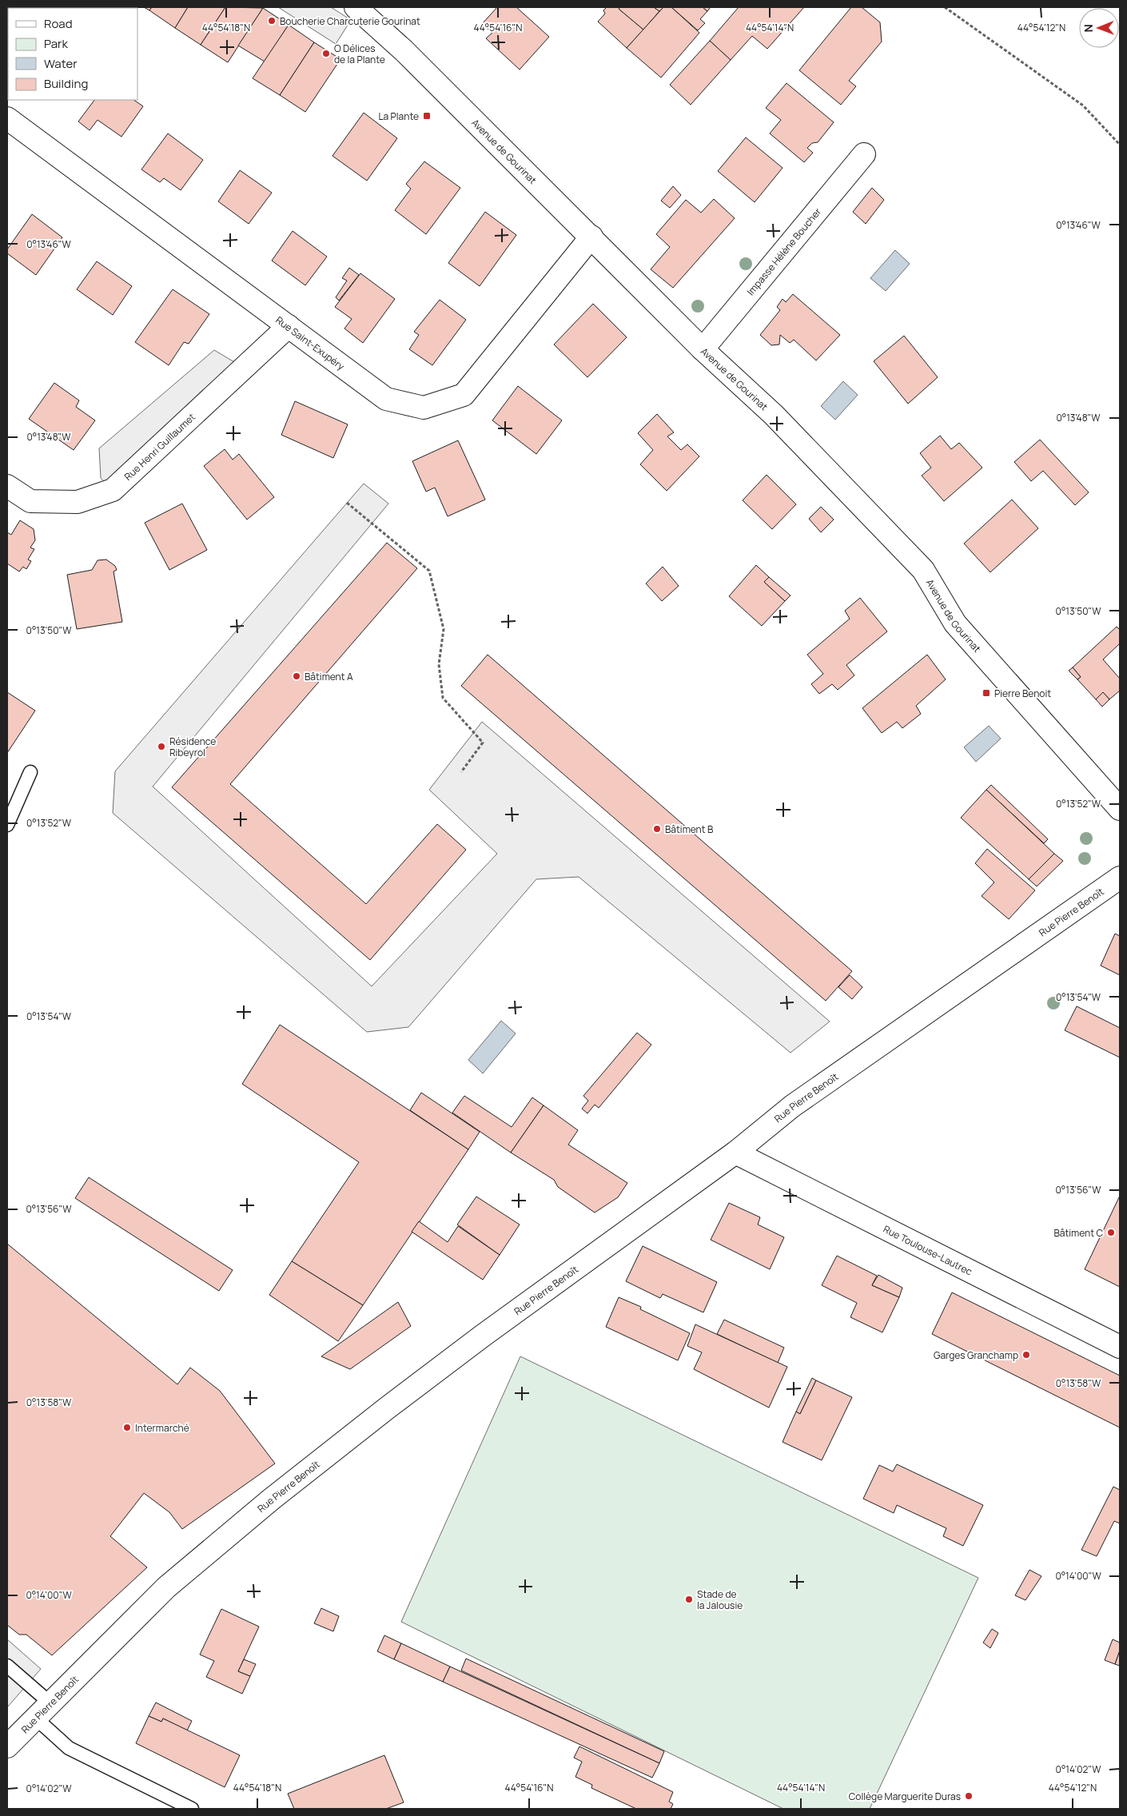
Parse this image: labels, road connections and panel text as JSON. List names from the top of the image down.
{
  "streets": {
    "street": [
      "Avenue de Gourinat",
      "Impasse Hélène Boucher",
      "Rue Saint-Exupéry",
      "Rue Henri Guillaumet",
      "Rue Pierre Benoît",
      "Rue Toulouse-Lautrec"
    ]
  },
  "crossings": [
    ["Avenue de Gourinat", "Impasse Hélène Boucher"],
    ["Avenue de Gourinat", "Rue Saint-Exupéry"],
    ["Rue Saint-Exupéry", "Rue Henri Guillaumet"],
    ["Rue Pierre Benoît", "Rue Toulouse-Lautrec"]
  ],
  "places": {
    "other": [
      "Boucherie Charcuterie Gourinat",
      "O Délices de la Plante",
      "Bâtiment A",
      "Résidence Ribeyrol",
      "Bâtiment B",
      "Bâtiment C",
      "Garges Granchamp",
      "Intermarché",
      "Stade de la Jalousie",
      "Collège Marguerite Duras"
    ],
    "transit": ["La Plante", "Pierre Benoit"]
  },
  "legend": [
    "Road",
    "Park",
    "Water",
    "Building"
  ],
  "north": "left",
  "coordinates": [
    "44°54'18\"N",
    "44°54'16\"N",
    "44°54'14\"N",
    "44°54'12\"N",
    "0°13'46\"W",
    "0°13'48\"W",
    "0°13'50\"W",
    "0°13'52\"W",
    "0°13'54\"W",
    "0°13'56\"W",
    "0°13'58\"W",
    "0°14'00\"W",
    "0°14'02\"W"
  ]
}
